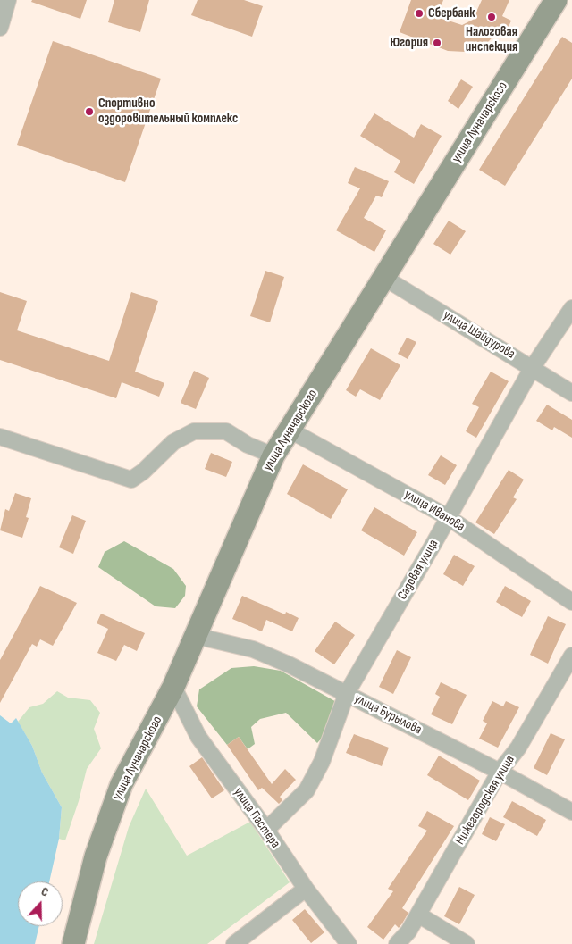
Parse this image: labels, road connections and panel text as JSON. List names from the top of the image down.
{
  "streets": {
    "street": [
      "улица Луначарского",
      "улица Шайдурова",
      "улица Иванова",
      "Садовая улица",
      "улица Бурылова",
      "Нижегородская улица",
      "улица Пастера"
    ]
  },
  "crossings": [
    ["улица Луначарского", "улица Шайдурова"],
    ["улица Луначарского", "улица Иванова"],
    ["улица Луначарского", "улица Бурылова"],
    ["улица Луначарского", "улица Пастера"],
    ["улица Шайдурова", "Садовая улица"],
    ["улица Иванова", "Садовая улица"],
    ["Садовая улица", "улица Бурылова"],
    ["Садовая улица", "улица Пастера"],
    ["улица Бурылова", "Нижегородская улица"]
  ],
  "places": [
    "Сбербанк",
    "Налоговая инспекция",
    "Югория",
    "Спортивно оздоровительный комплекс"
  ],
  "north": "top"
}
